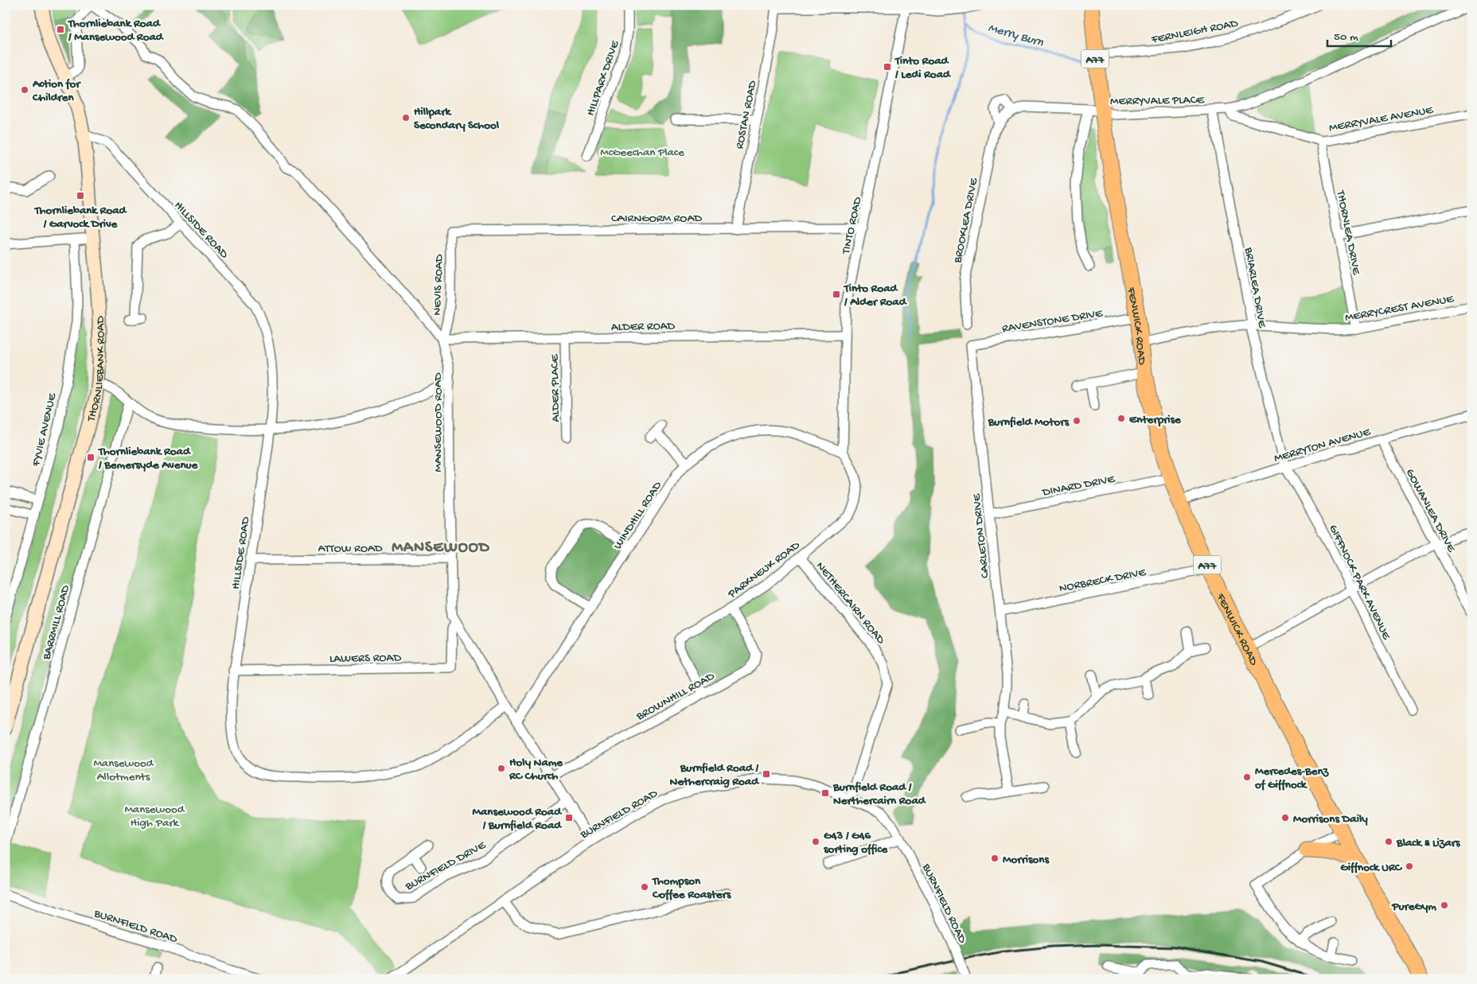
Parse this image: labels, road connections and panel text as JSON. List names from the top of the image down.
{
  "streets": {
    "main road": ["A77", "FENWICK ROAD", "THORNLIEBANK ROAD"],
    "street": [
      "FERNLEIGH ROAD",
      "HILLPARK DRIVE",
      "MERRYVALE PLACE",
      "ROSTAN ROAD",
      "MERRYVALE AVENUE",
      "CAIRNGORM ROAD",
      "BROOKLEA DRIVE",
      "TINTO ROAD",
      "HILLSIDE ROAD",
      "THORNLEA DRIVE",
      "NEVIS ROAD",
      "BRIARLEA DRIVE",
      "MERRYCREST AVENUE",
      "RAVENSTONE DRIVE",
      "ALDER ROAD",
      "ALDER PLACE",
      "MANSEWOOD ROAD",
      "FYVIE AVENUE",
      "MERRYTON AVENUE",
      "DINARD DRIVE",
      "GOWANLEA DRIVE",
      "WINDHILL ROAD",
      "CARLETON DRIVE",
      "ATTOW ROAD",
      "PARKNEUK ROAD",
      "NORBRECK DRIVE",
      "GIFFNOCK PARK AVENUE",
      "NETHERCAIRN ROAD",
      "BARRMILL ROAD",
      "LAWERS ROAD",
      "BROWNHILL ROAD",
      "BURNFIELD ROAD",
      "BURNFIELD DRIVE"
    ]
  },
  "crossings": [
    ["FERNLEIGH ROAD", "A77"],
    ["A77", "MERRYVALE PLACE"],
    ["A77", "FENWICK ROAD"],
    ["MERRYVALE PLACE", "MERRYVALE AVENUE"],
    ["MERRYVALE PLACE", "BRIARLEA DRIVE"],
    ["MERRYVALE PLACE", "FENWICK ROAD"],
    ["ROSTAN ROAD", "CAIRNGORM ROAD"],
    ["MERRYVALE AVENUE", "THORNLEA DRIVE"],
    ["CAIRNGORM ROAD", "TINTO ROAD"],
    ["CAIRNGORM ROAD", "NEVIS ROAD"],
    ["TINTO ROAD", "ALDER ROAD"],
    ["TINTO ROAD", "WINDHILL ROAD"],
    ["TINTO ROAD", "PARKNEUK ROAD"],
    ["HILLSIDE ROAD", "THORNLIEBANK ROAD"],
    ["HILLSIDE ROAD", "MANSEWOOD ROAD"],
    ["HILLSIDE ROAD", "ATTOW ROAD"],
    ["HILLSIDE ROAD", "LAWERS ROAD"],
    ["THORNLEA DRIVE", "MERRYCREST AVENUE"],
    ["NEVIS ROAD", "ALDER ROAD"],
    ["NEVIS ROAD", "MANSEWOOD ROAD"],
    ["BRIARLEA DRIVE", "MERRYCREST AVENUE"],
    ["BRIARLEA DRIVE", "MERRYTON AVENUE"],
    ["BRIARLEA DRIVE", "GIFFNOCK PARK AVENUE"],
    ["MERRYCREST AVENUE", "FENWICK ROAD"],
    ["RAVENSTONE DRIVE", "FENWICK ROAD"],
    ["RAVENSTONE DRIVE", "CARLETON DRIVE"],
    ["ALDER ROAD", "ALDER PLACE"],
    ["ALDER ROAD", "MANSEWOOD ROAD"],
    ["FENWICK ROAD", "MERRYTON AVENUE"],
    ["FENWICK ROAD", "DINARD DRIVE"],
    ["FENWICK ROAD", "NORBRECK DRIVE"],
    ["MANSEWOOD ROAD", "WINDHILL ROAD"],
    ["MANSEWOOD ROAD", "ATTOW ROAD"],
    ["MANSEWOOD ROAD", "LAWERS ROAD"],
    ["MANSEWOOD ROAD", "BROWNHILL ROAD"],
    ["MANSEWOOD ROAD", "BURNFIELD ROAD"],
    ["MANSEWOOD ROAD", "BURNFIELD DRIVE"],
    ["MERRYTON AVENUE", "GOWANLEA DRIVE"],
    ["MERRYTON AVENUE", "GIFFNOCK PARK AVENUE"],
    ["DINARD DRIVE", "CARLETON DRIVE"],
    ["WINDHILL ROAD", "PARKNEUK ROAD"],
    ["CARLETON DRIVE", "NORBRECK DRIVE"],
    ["PARKNEUK ROAD", "NETHERCAIRN ROAD"],
    ["PARKNEUK ROAD", "BROWNHILL ROAD"],
    ["NETHERCAIRN ROAD", "BURNFIELD ROAD"]
  ],
  "districts": ["MANSEWOOD"],
  "water": ["Merry Burn"],
  "parks": ["McGeechan Place", "Mansewood Allotments", "Mansewood High Park"],
  "places": {
    "transit": [
      "Thornliebank Road / Mansewood Road",
      "Tinto Road / Ledi Road",
      "Thornliebank Road / Garvock Drive",
      "Tinto Road / Alder Road",
      "Thornliebank Road / Bemersyde Avenue",
      "Burnfield Road / Nethercraig Road",
      "Burnfield Road / Nerthercairn Road",
      "Mansewood Road / Burnfield Road"
    ],
    "other": [
      "Action for Children",
      "Hillpark Secondary School",
      "Enterprise",
      "Burnfield Motors",
      "Holy Name RC Church",
      "Mercedes-Benz of Giffnock",
      "Morrisons Daily",
      "G43 / G46 sorting office",
      "Black & Lizars",
      "Morrisons",
      "Giffnock URC",
      "Thompson Coffee Roasters",
      "PureGym"
    ]
  },
  "scale_bar": "50 m"
}
